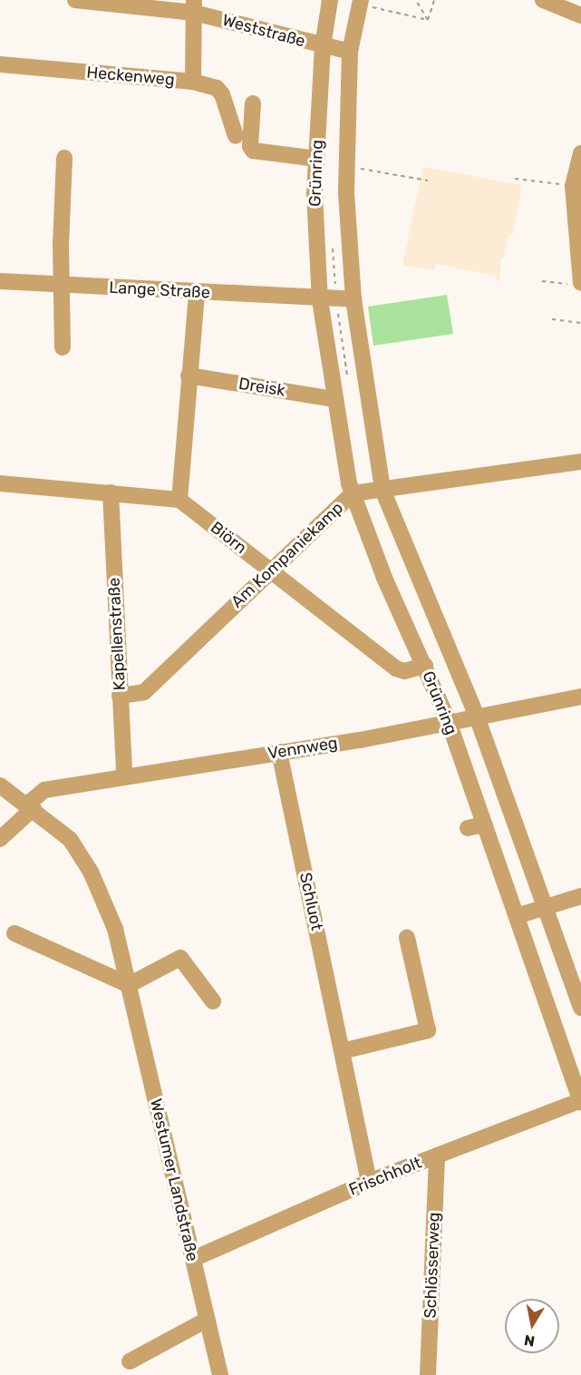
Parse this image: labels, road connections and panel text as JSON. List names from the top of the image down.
{
  "streets": {
    "street": [
      "Weststraße",
      "Heckenweg",
      "Grünring",
      "Lange Straße",
      "Dreisk",
      "Biörn",
      "Am Kompaniekamp",
      "Kapellenstraße",
      "Vennweg",
      "Schluot",
      "Frischholt",
      "Westumer Landstraße",
      "Schlösserweg"
    ]
  },
  "crossings": [
    ["Weststraße", "Heckenweg"],
    ["Weststraße", "Grünring"],
    ["Grünring", "Lange Straße"],
    ["Grünring", "Dreisk"],
    ["Grünring", "Biörn"],
    ["Grünring", "Am Kompaniekamp"],
    ["Grünring", "Vennweg"],
    ["Grünring", "Frischholt"],
    ["Biörn", "Am Kompaniekamp"],
    ["Am Kompaniekamp", "Kapellenstraße"],
    ["Kapellenstraße", "Vennweg"],
    ["Vennweg", "Schluot"],
    ["Vennweg", "Westumer Landstraße"],
    ["Schluot", "Frischholt"],
    ["Frischholt", "Westumer Landstraße"],
    ["Frischholt", "Schlösserweg"]
  ],
  "north": "bottom"
}
